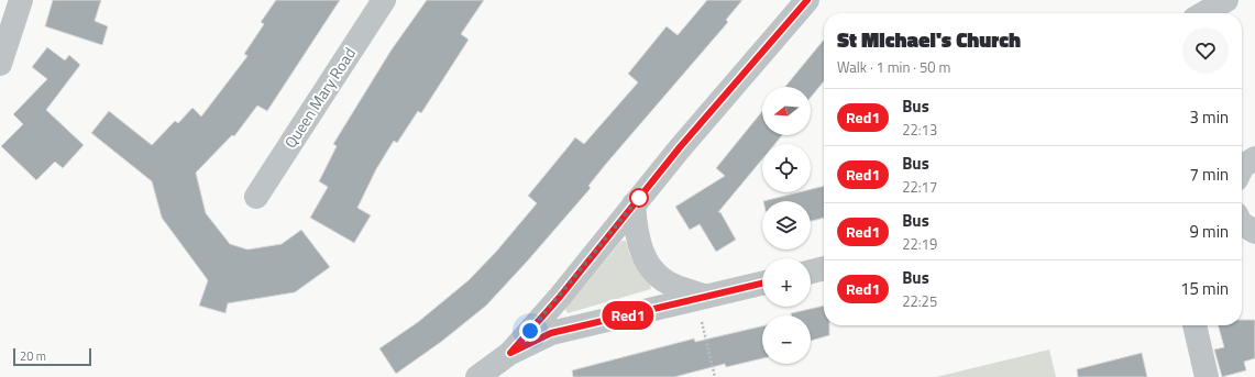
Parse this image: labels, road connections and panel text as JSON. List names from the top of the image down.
{
  "streets": {
    "street": ["Queen Mary Road"]
  },
  "lines": ["bus line Red1"],
  "scale_bar": "20 m",
  "north": "left",
  "page": {
    "on_map": "Red1",
    "heading": ["St Michael's Church", "Walk · 1 min · 50 m"],
    "map_buttons": ["+", "−"],
    "list": [
      {
        "mark": "Red1",
        "name": "Bus",
        "note": "22:13",
        "value": "3 min"
      },
      {
        "mark": "Red1",
        "name": "Bus",
        "note": "22:17",
        "value": "7 min"
      },
      {
        "mark": "Red1",
        "name": "Bus",
        "note": "22:19",
        "value": "9 min"
      },
      {
        "mark": "Red1",
        "name": "Bus",
        "note": "22:25",
        "value": "15 min"
      }
    ],
    "scale": "20 m"
  }
}
